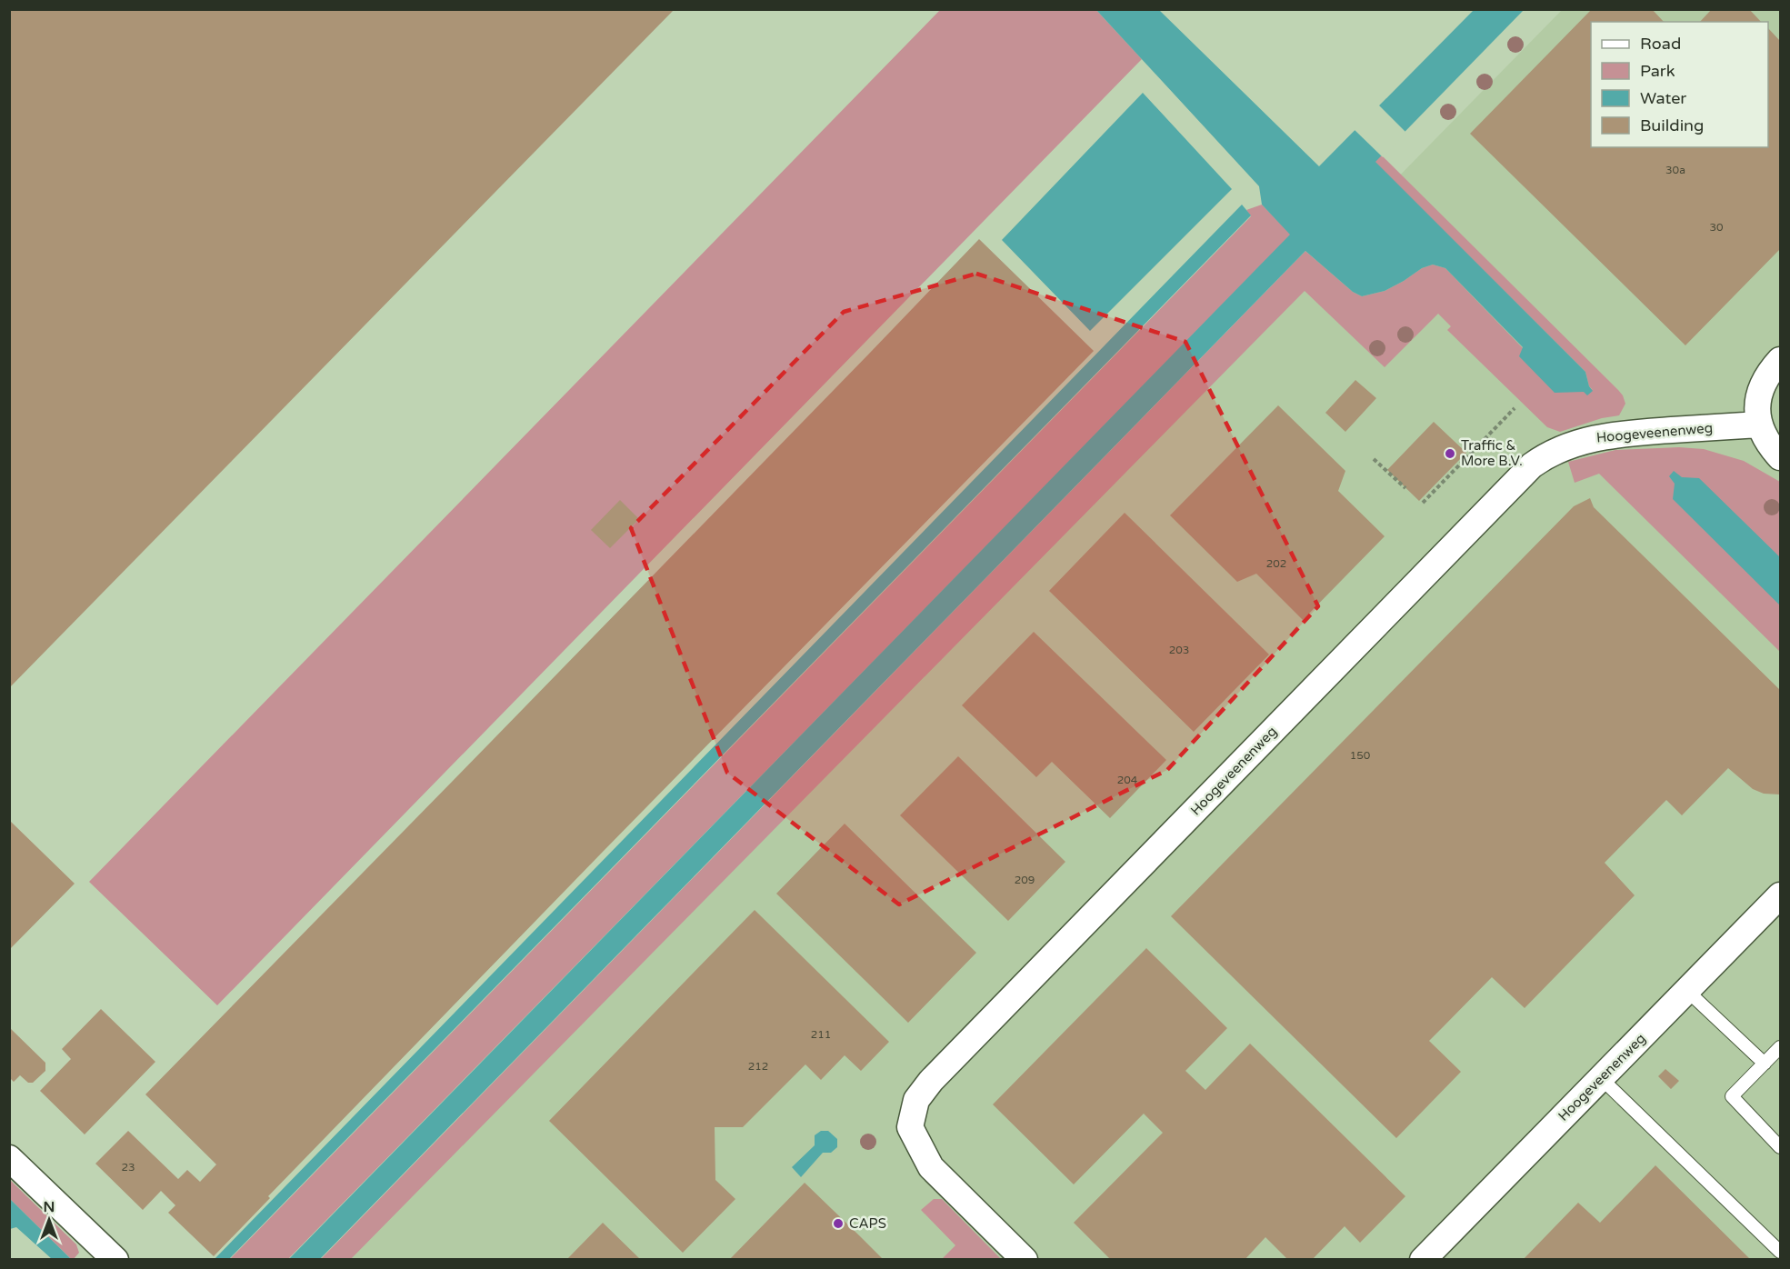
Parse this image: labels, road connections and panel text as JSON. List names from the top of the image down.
{
  "streets": {
    "street": ["Hoogeveenenweg"]
  },
  "places": ["Traffic & More B.V.", "CAPS"],
  "house_numbers": [
    "30a",
    "30",
    "202",
    "203",
    "150",
    "204",
    "209",
    "211",
    "212",
    "23"
  ],
  "legend": [
    "Road",
    "Park",
    "Water",
    "Building"
  ],
  "north": "top"
}
